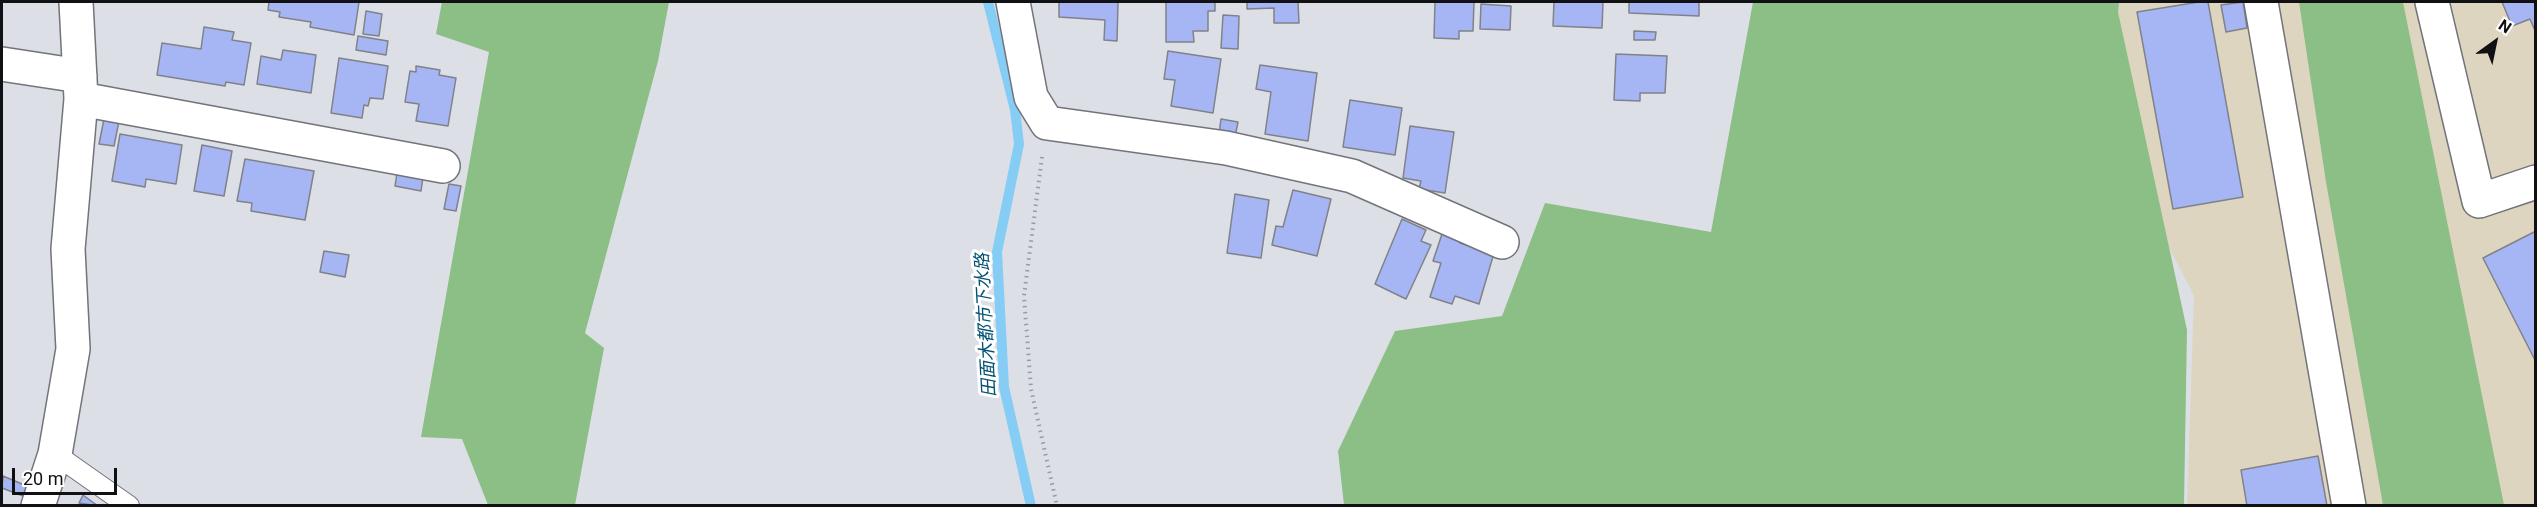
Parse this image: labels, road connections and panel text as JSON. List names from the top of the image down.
{
  "water": ["田面木都市下水路"],
  "scale_bar": "20 m",
  "north": "top right"
}
